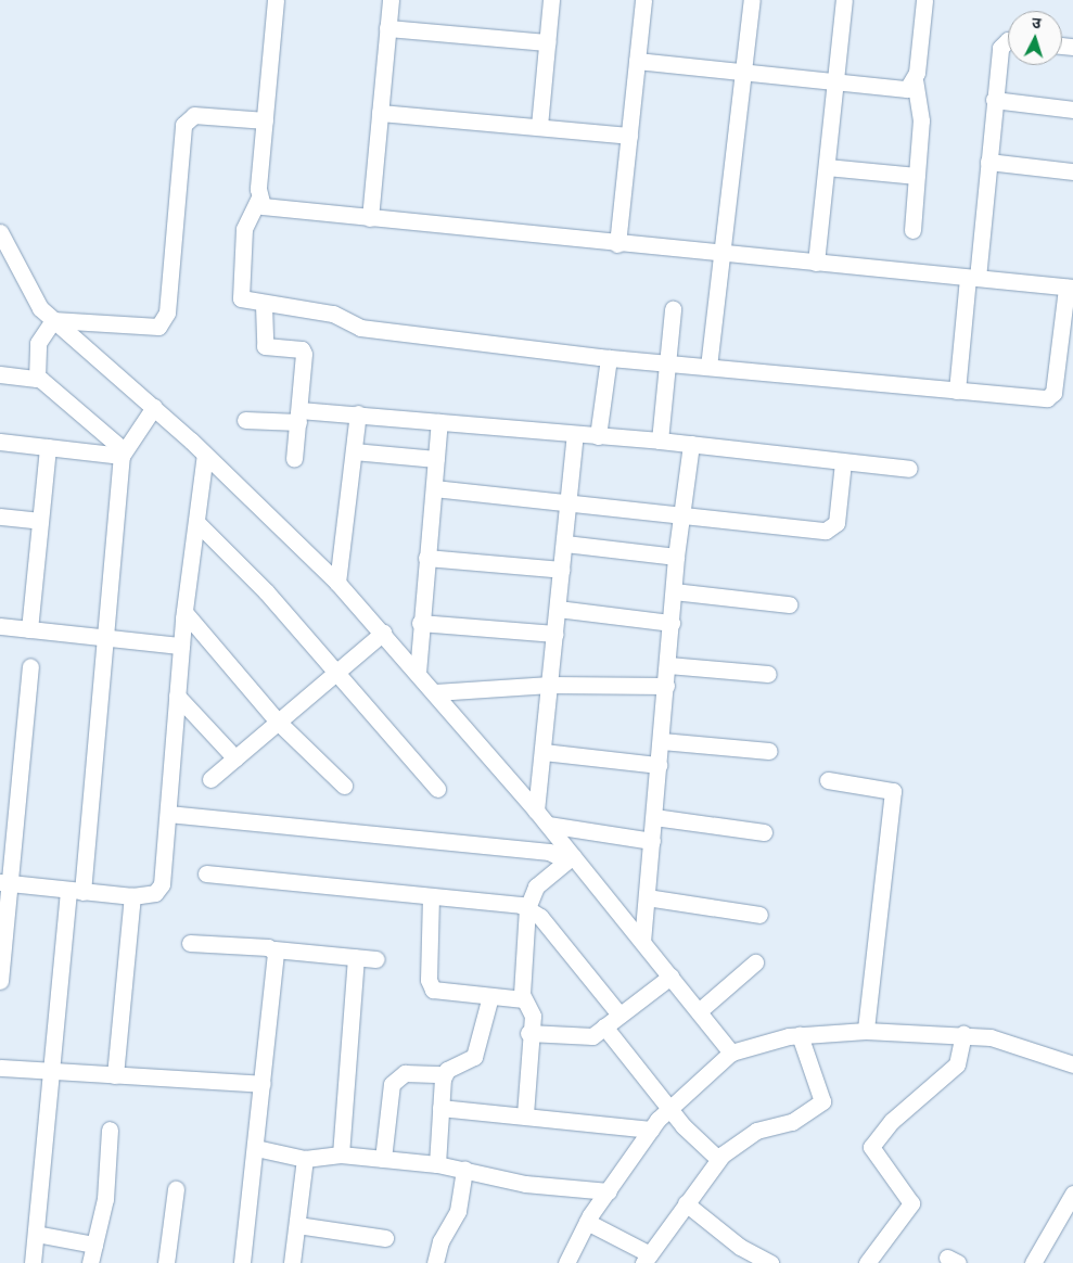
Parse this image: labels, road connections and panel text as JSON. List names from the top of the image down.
{
  "north": "top"
}
